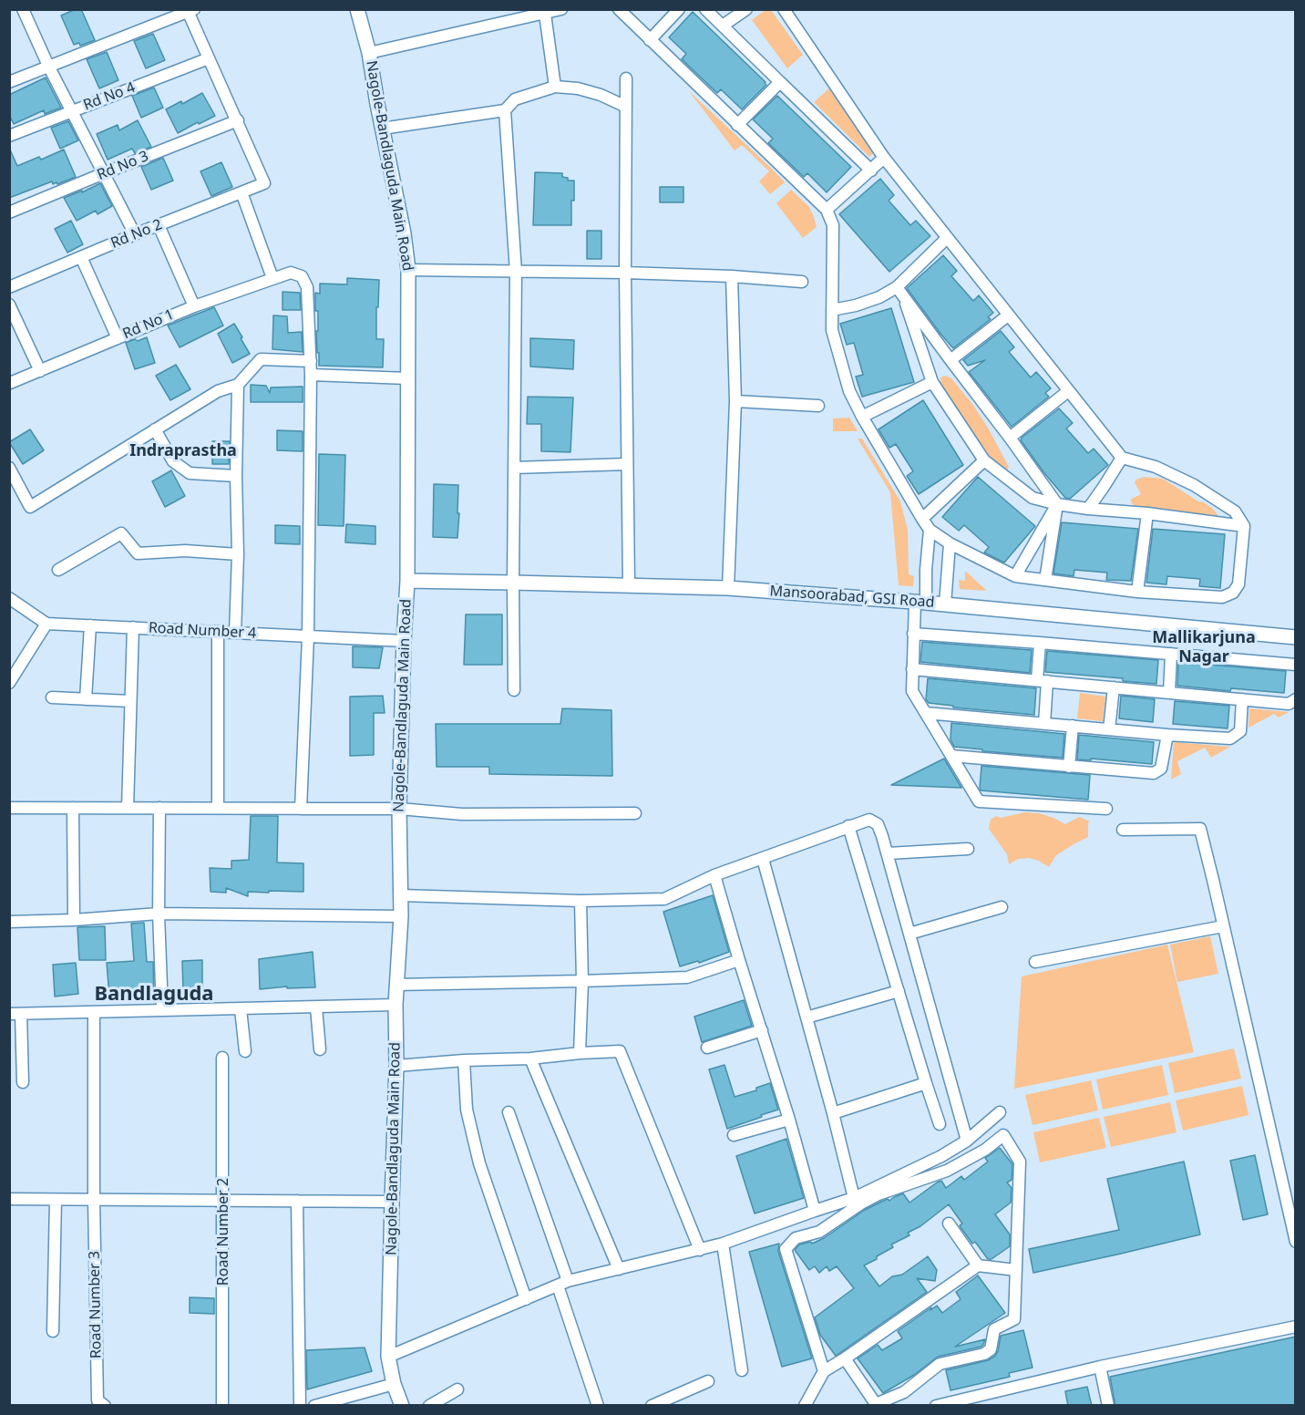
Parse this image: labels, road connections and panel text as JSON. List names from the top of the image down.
{
  "streets": {
    "street": [
      "Rd No 4",
      "Rd No 3",
      "Nagole-Bandlaguda Main Road",
      "Rd No 2",
      "Rd No 1",
      "Mansoorabad, GSI Road",
      "Road Number 4",
      "Road Number 2",
      "Road Number 3"
    ]
  },
  "crossings": [
    ["Rd No 3", "Rd No 2"],
    ["Nagole-Bandlaguda Main Road", "Mansoorabad, GSI Road"],
    ["Nagole-Bandlaguda Main Road", "Road Number 4"]
  ],
  "districts": ["Indraprastha", "Mallikarjuna Nagar", "Bandlaguda"]
}
